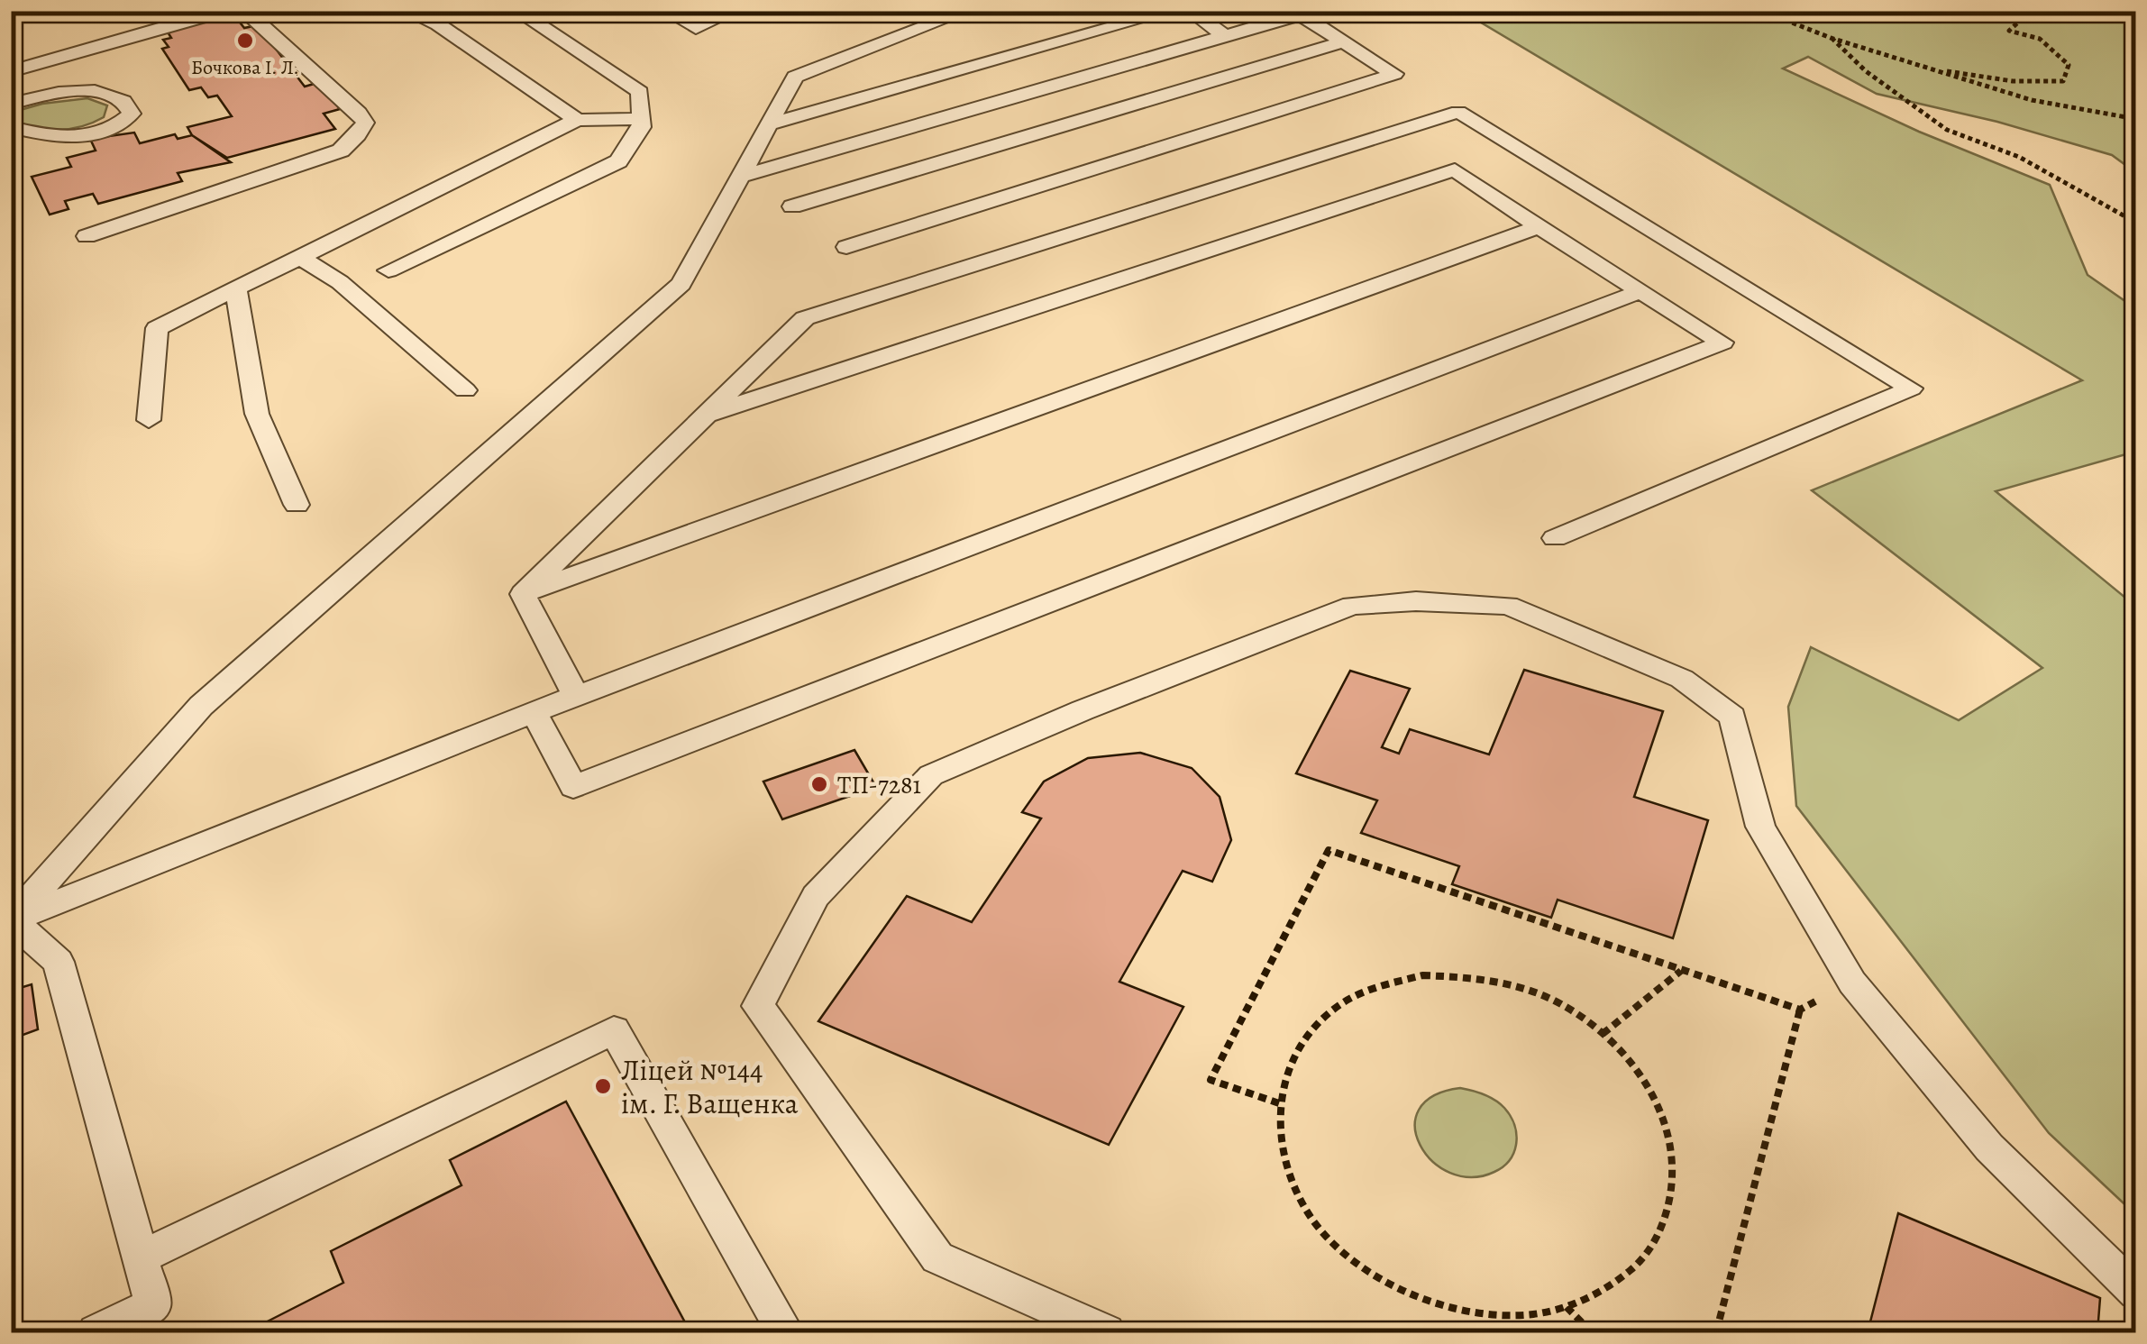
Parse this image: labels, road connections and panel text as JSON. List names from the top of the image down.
{
  "places": ["Бочкова І. Л.", "ТП-7281", "Ліцей №144 ім. Г. Ващенка"]
}
